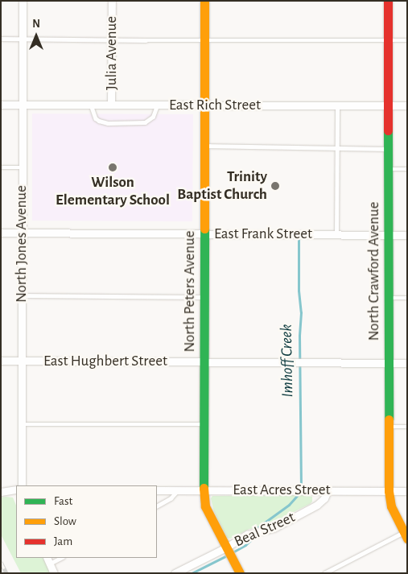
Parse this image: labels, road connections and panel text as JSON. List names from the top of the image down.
{
  "streets": {
    "street": [
      "Julia Avenue",
      "East Rich Street",
      "East Frank Street",
      "North Jones Avenue",
      "North Crawford Avenue",
      "North Peters Avenue",
      "East Hughbert Street",
      "East Acres Street",
      "Beal Street"
    ]
  },
  "crossings": [
    ["Julia Avenue", "East Rich Street"],
    ["East Rich Street", "North Jones Avenue"],
    ["East Rich Street", "North Crawford Avenue"],
    ["East Rich Street", "North Peters Avenue"],
    ["East Frank Street", "North Jones Avenue"],
    ["East Frank Street", "North Crawford Avenue"],
    ["East Frank Street", "North Peters Avenue"],
    ["North Jones Avenue", "East Hughbert Street"],
    ["North Crawford Avenue", "East Hughbert Street"],
    ["North Crawford Avenue", "East Acres Street"],
    ["North Peters Avenue", "East Hughbert Street"],
    ["North Peters Avenue", "East Acres Street"],
    ["North Peters Avenue", "Beal Street"],
    ["East Acres Street", "Beal Street"]
  ],
  "water": ["Imhoff Creek"],
  "places": ["Wilson Elementary School", "Trinity Baptist Church"],
  "legend": ["Fast", "Slow", "Jam"],
  "north": "top"
}
